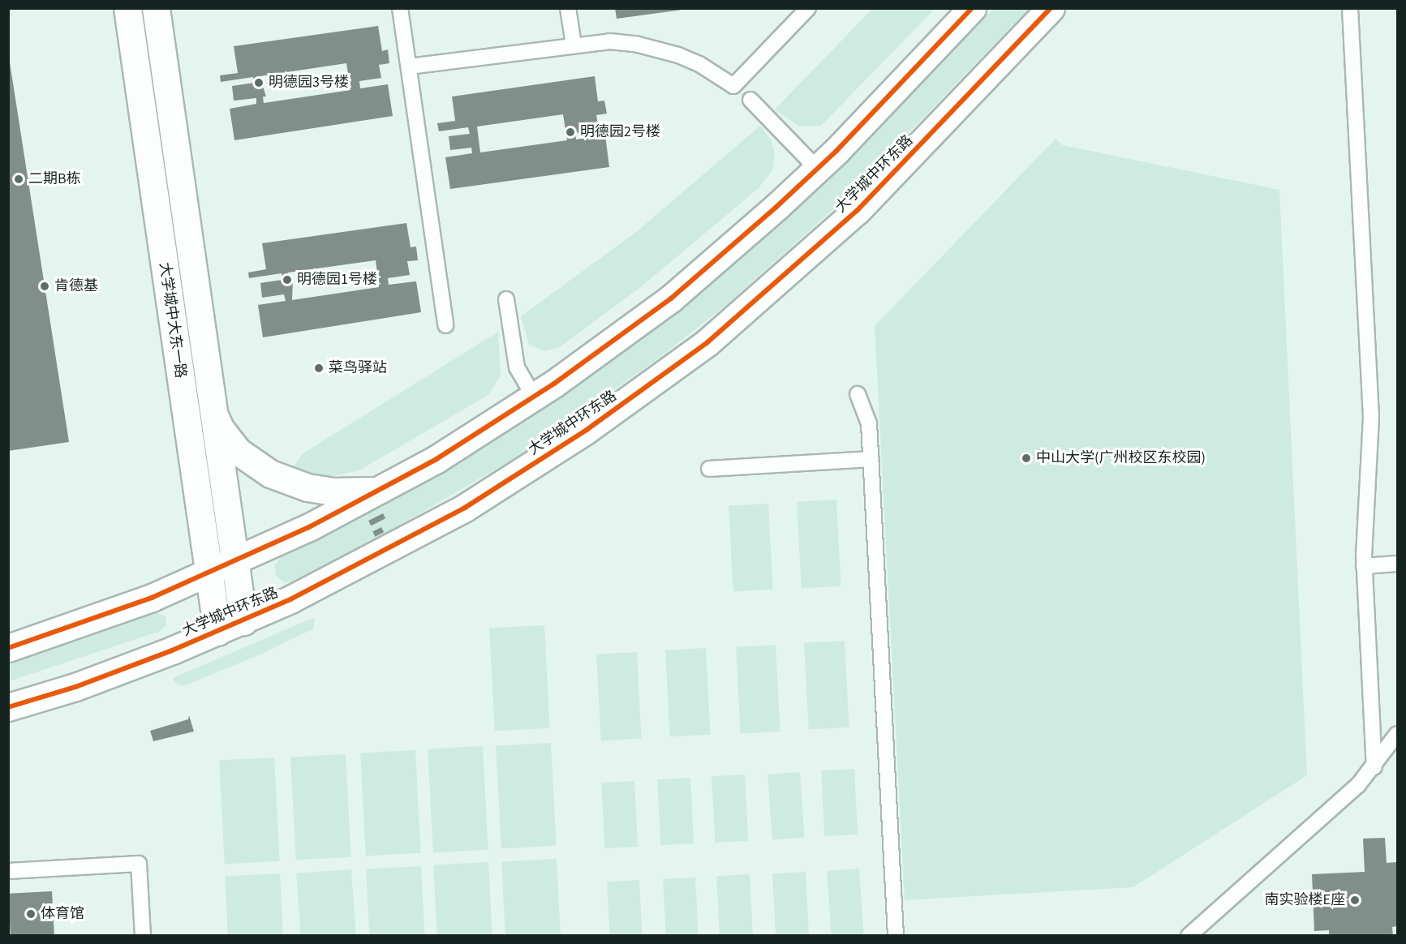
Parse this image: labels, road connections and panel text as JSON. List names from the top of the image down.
{
  "streets": {
    "main road": ["大学城中环东路", "大学城中大东一路"]
  },
  "crossings": [
    ["大学城中环东路", "大学城中大东一路"]
  ],
  "places": [
    "明德园3号楼",
    "明德园2号楼",
    "二期B栋",
    "明德园1号楼",
    "肯德基",
    "菜鸟驿站",
    "中山大学(广州校区东校园)",
    "南实验楼E座",
    "体育馆"
  ]
}
